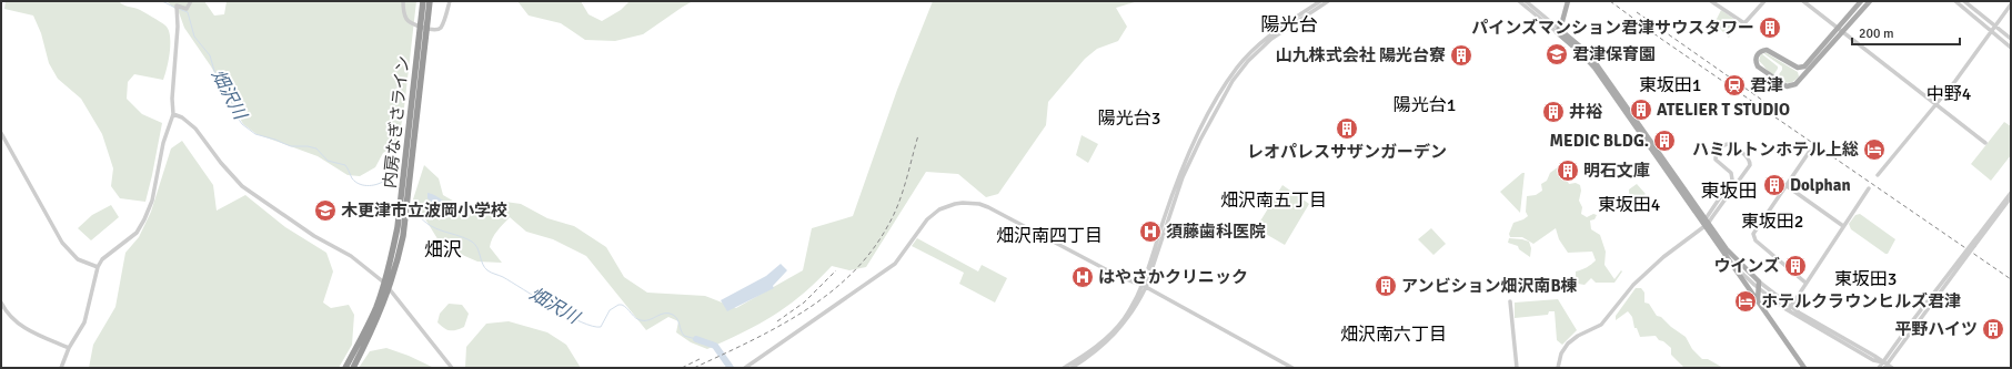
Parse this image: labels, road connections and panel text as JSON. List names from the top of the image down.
{
  "streets": {
    "highway": ["内房なぎさライン"]
  },
  "districts": [
    "陽光台",
    "東坂田1",
    "中野4",
    "陽光台1",
    "陽光台3",
    "東坂田",
    "畑沢南五丁目",
    "東坂田4",
    "東坂田2",
    "畑沢南四丁目",
    "畑沢",
    "東坂田3",
    "畑沢南六丁目"
  ],
  "water": ["畑沢川"],
  "places": {
    "building": [
      "パインズマンション君津サウスタワー",
      "山九株式会社 陽光台寮",
      "ATELIER T STUDIO",
      "井裕",
      "レオパレスサザンガーデン",
      "MEDIC BLDG.",
      "明石文庫",
      "Dolphan",
      "ウインズ",
      "アンビション畑沢南B棟",
      "平野ハイツ"
    ],
    "school or university": ["君津保育園", "木更津市立波岡小学校"],
    "station": ["君津"],
    "hotel": ["ハミルトンホテル上総", "ホテルクラウンヒルズ君津"],
    "hospital": ["須藤歯科医院", "はやさかクリニック"]
  },
  "scale_bar": "200 m"
}
